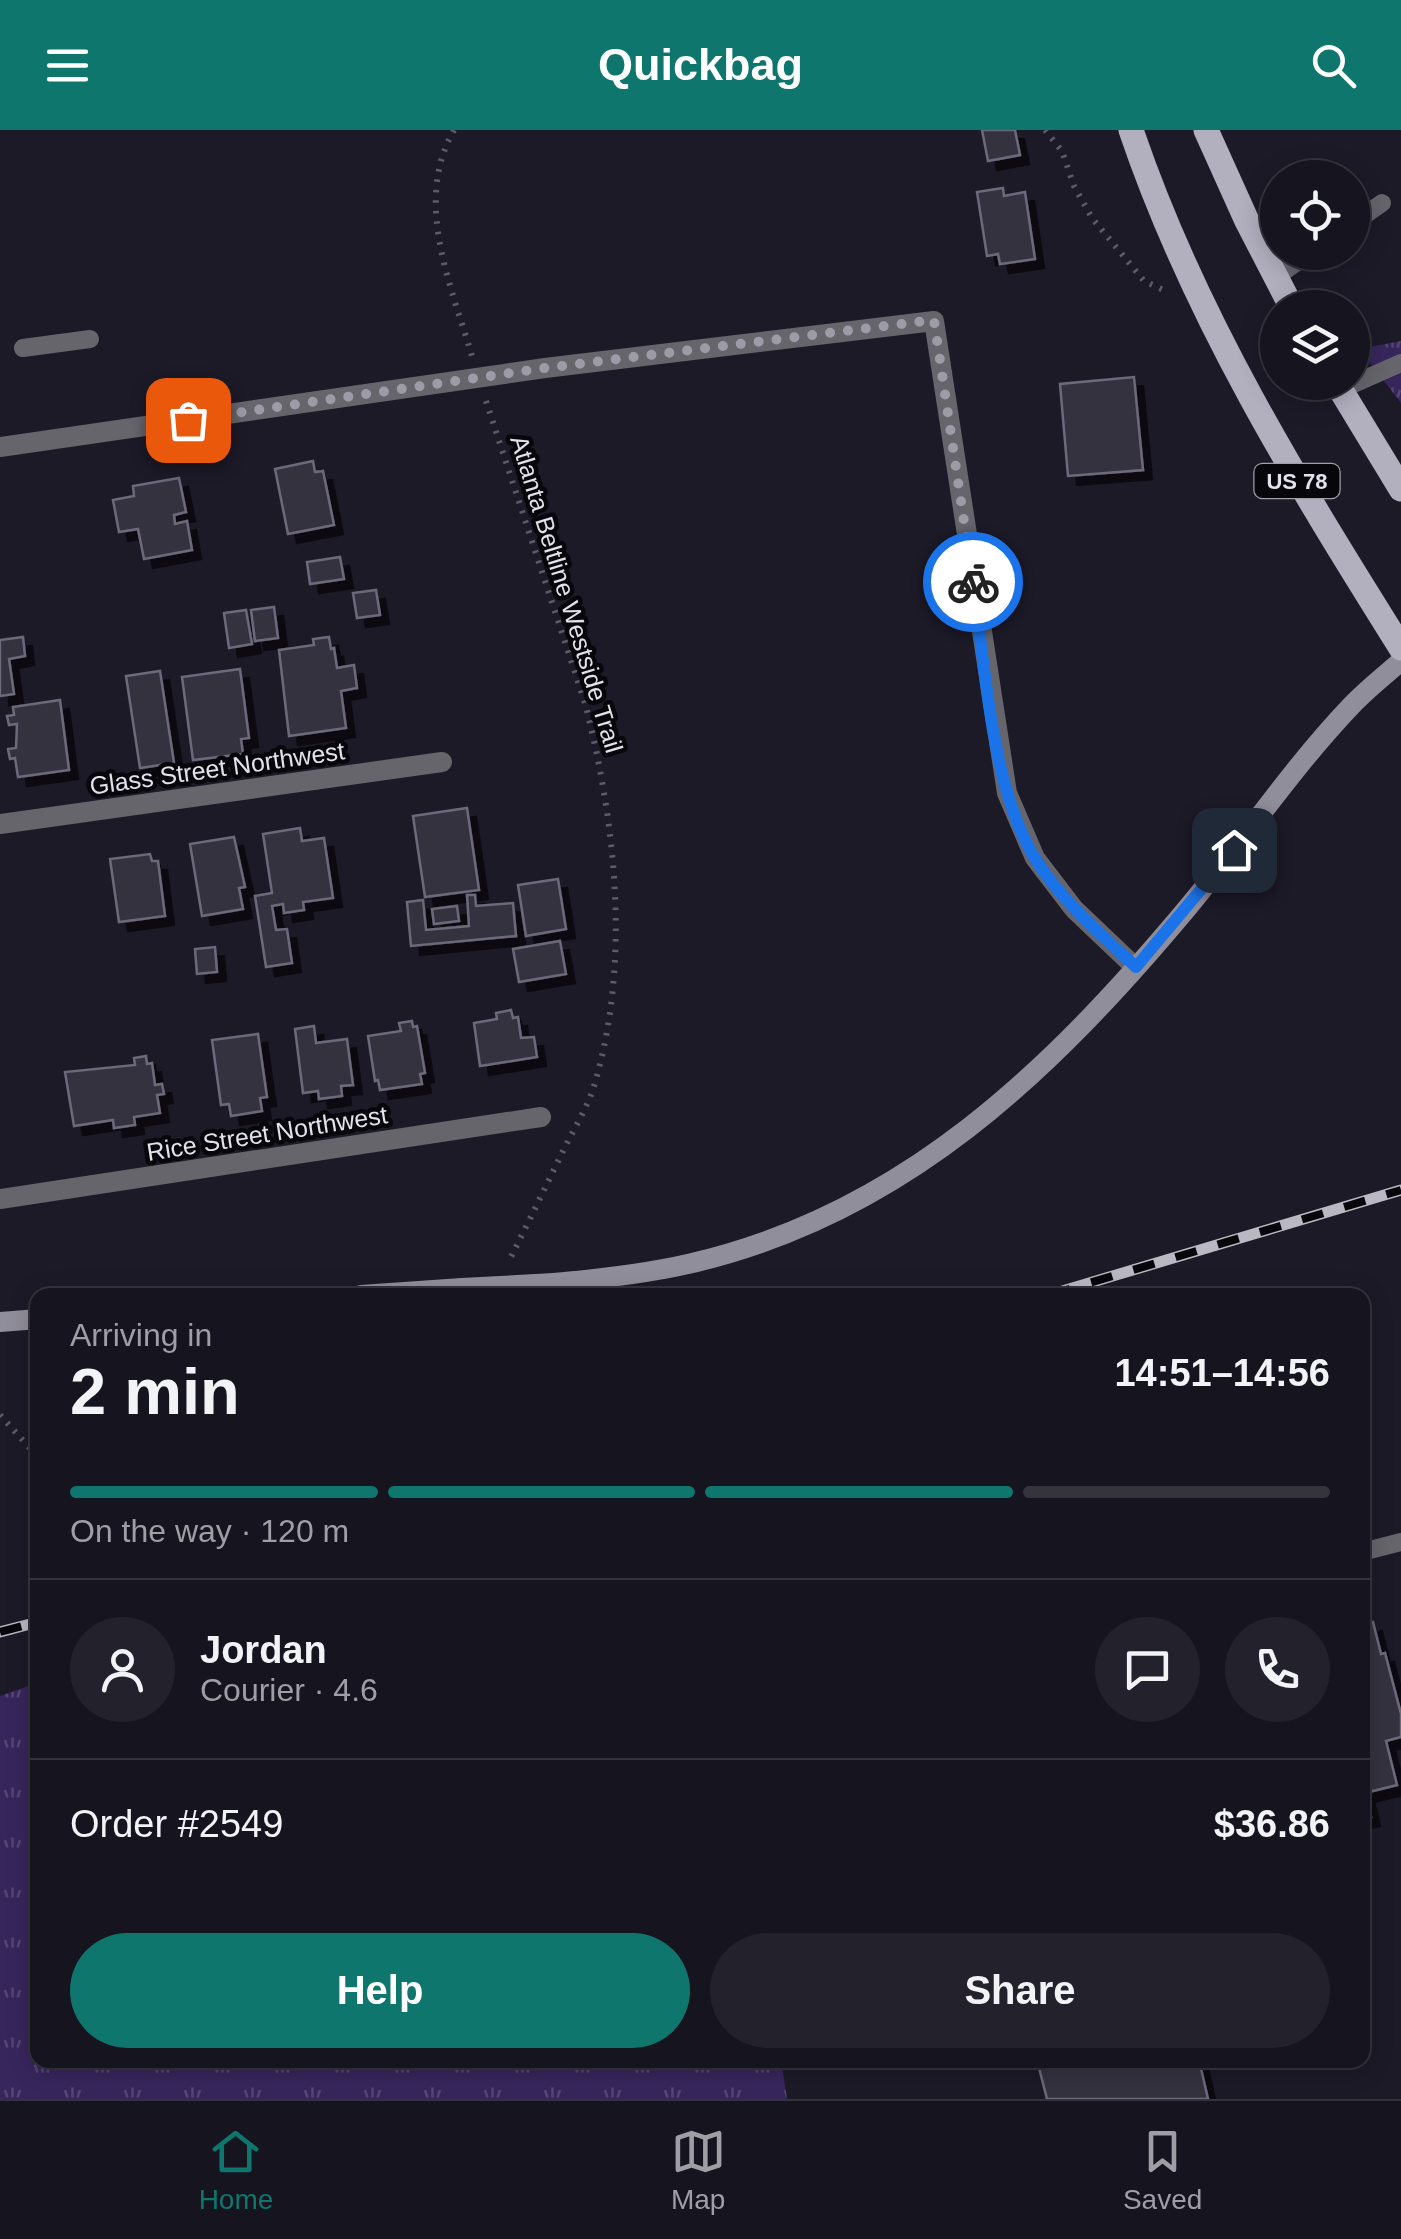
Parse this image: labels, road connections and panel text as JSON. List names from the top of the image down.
{
  "streets": {
    "main road": ["US 78"],
    "street": ["Glass Street Northwest", "Rice Street Northwest"],
    "path": ["Atlanta Beltline Westside Trail"]
  },
  "page": {
    "header": "Quickbag",
    "heading": ["2 min", "Arriving in", "14:51–14:56"],
    "panel": [
      "Jordan",
      "Courier · 4.6",
      "Order #2549",
      "$36.86"
    ],
    "bar": "On the way · 120 m",
    "buttons": ["Help", "Share"],
    "tabs": ["Home", "Map", "Saved"]
  }
}
